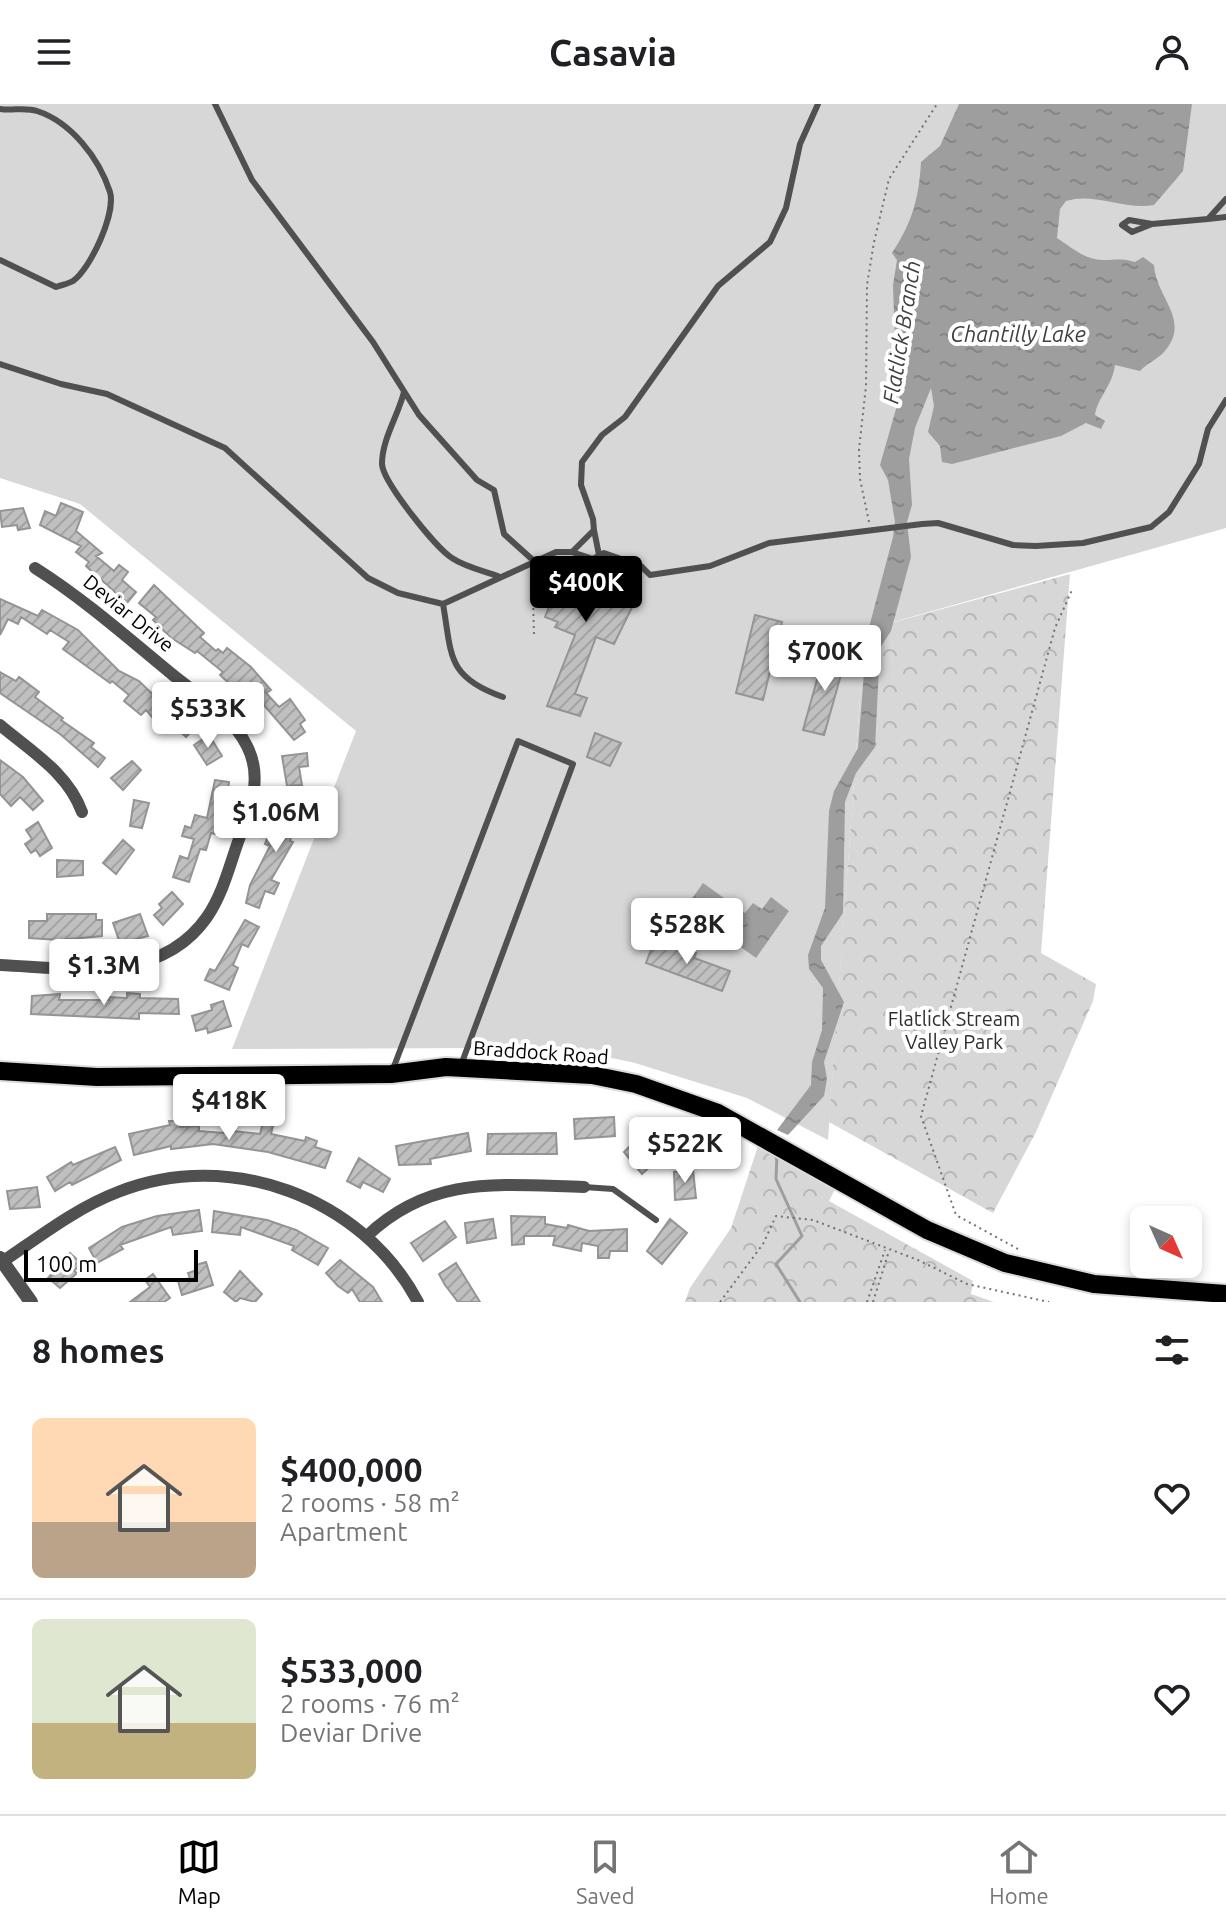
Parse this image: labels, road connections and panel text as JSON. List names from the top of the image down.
{
  "streets": {
    "main road": ["Braddock Road"],
    "street": ["Deviar Drive"]
  },
  "water": ["Flatlick Branch", "Chantilly Lake"],
  "parks": ["Flatlick Stream Valley Park"],
  "scale_bar": "100 m",
  "north": "bottom right",
  "page": {
    "header": "Casavia",
    "price": [
      "$400K",
      "$700K",
      "$533K",
      "$1.06M",
      "$528K",
      "$1.3M",
      "$418K",
      "$522K"
    ],
    "scale": "100 m",
    "heading": "8 homes",
    "list": [
      {
        "name": "$400,000",
        "note": "2 rooms · 58 m² · Apartment"
      },
      {
        "name": "$533,000",
        "note": "2 rooms · 76 m² · Deviar Drive"
      }
    ],
    "tabs": ["Map", "Saved", "Home"]
  }
}
